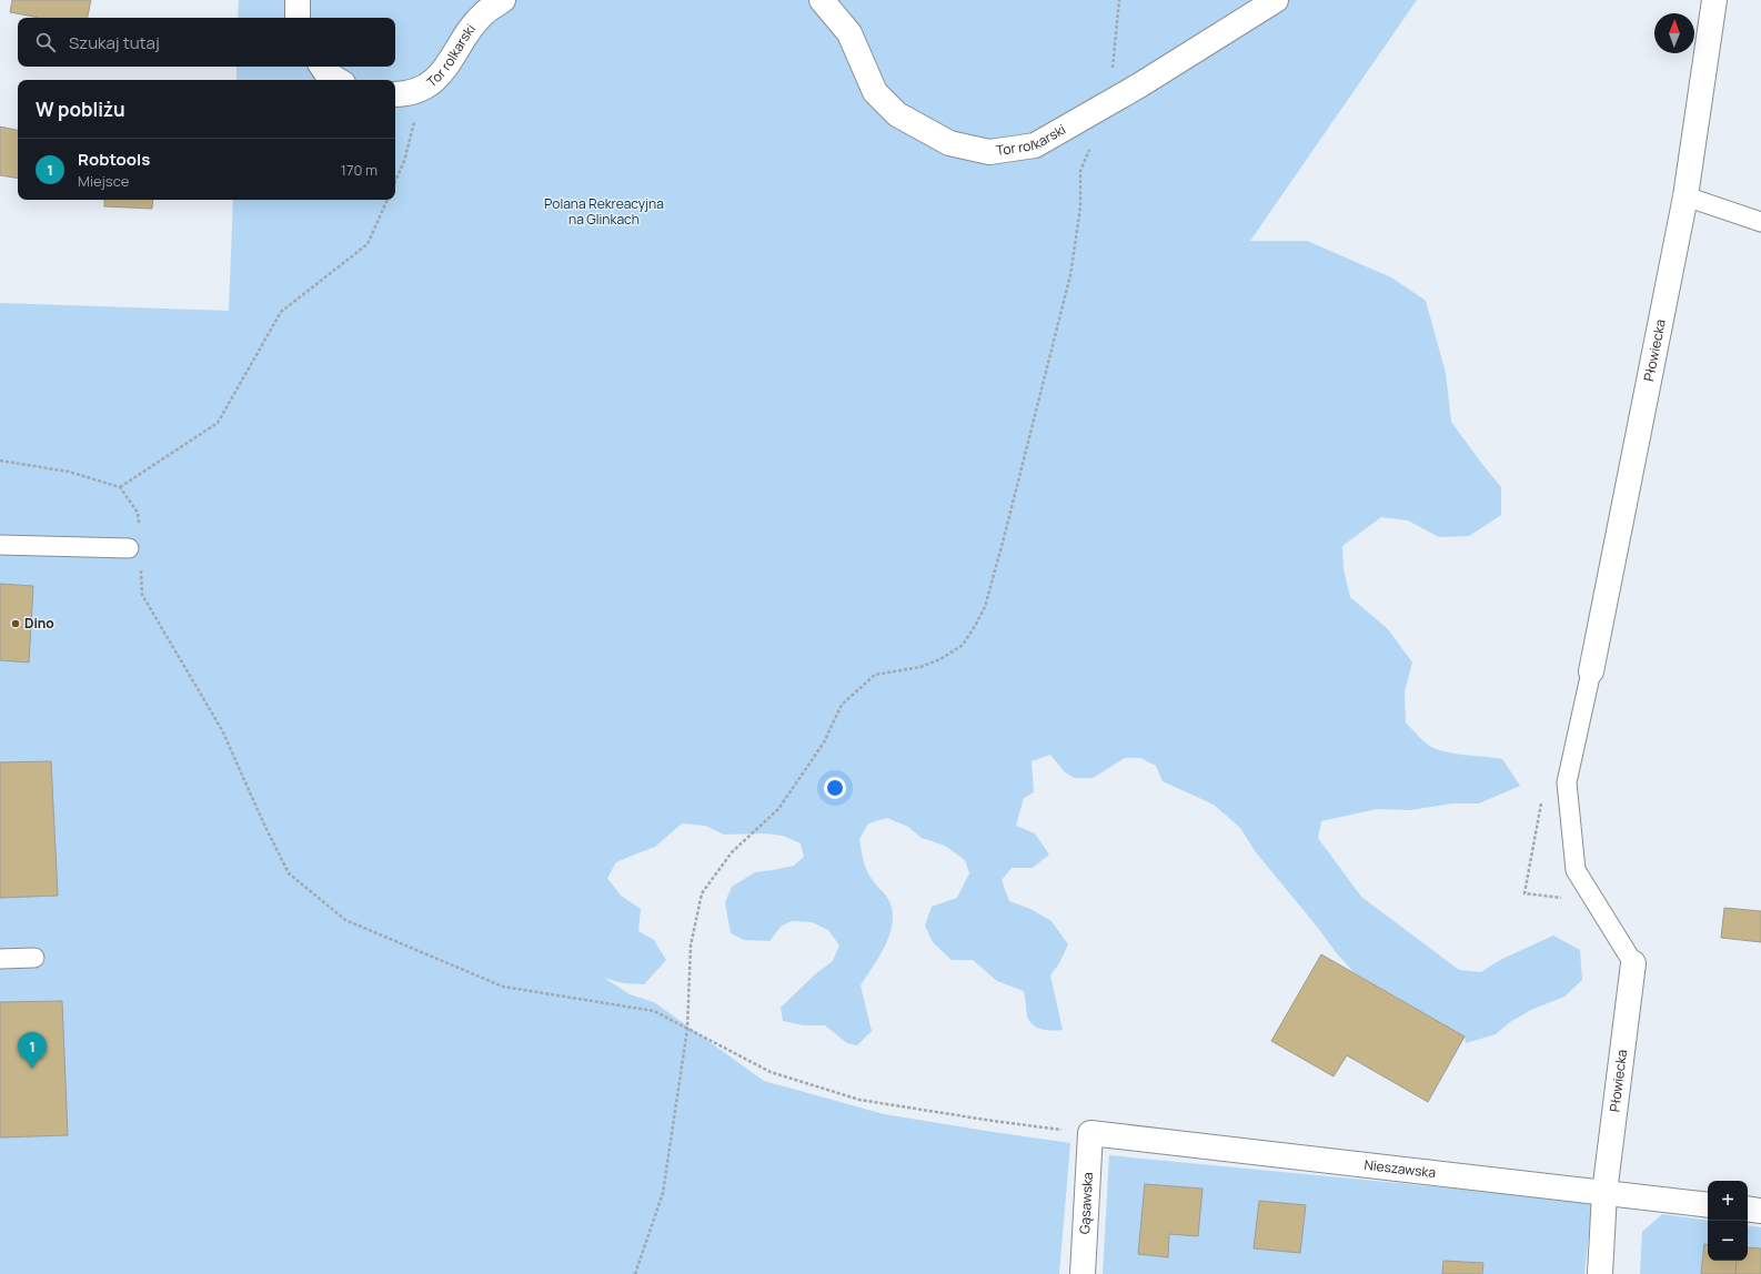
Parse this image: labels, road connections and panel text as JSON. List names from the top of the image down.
{
  "streets": {
    "street": [
      "Tor rolkarski",
      "Płowiecka",
      "Nieszawska",
      "Gąsawska"
    ]
  },
  "crossings": [
    ["Płowiecka", "Nieszawska"],
    ["Nieszawska", "Gąsawska"]
  ],
  "parks": ["Polana Rekreacyjna na Glinkach"],
  "places": ["Dino"],
  "north": "top",
  "page": {
    "search": "Szukaj tutaj",
    "heading": "W pobliżu",
    "list": [
      {
        "mark": "1",
        "name": "Robtools",
        "note": "Miejsce",
        "value": "170 m"
      }
    ],
    "pins": "1",
    "map_buttons": ["+", "−"]
  }
}
